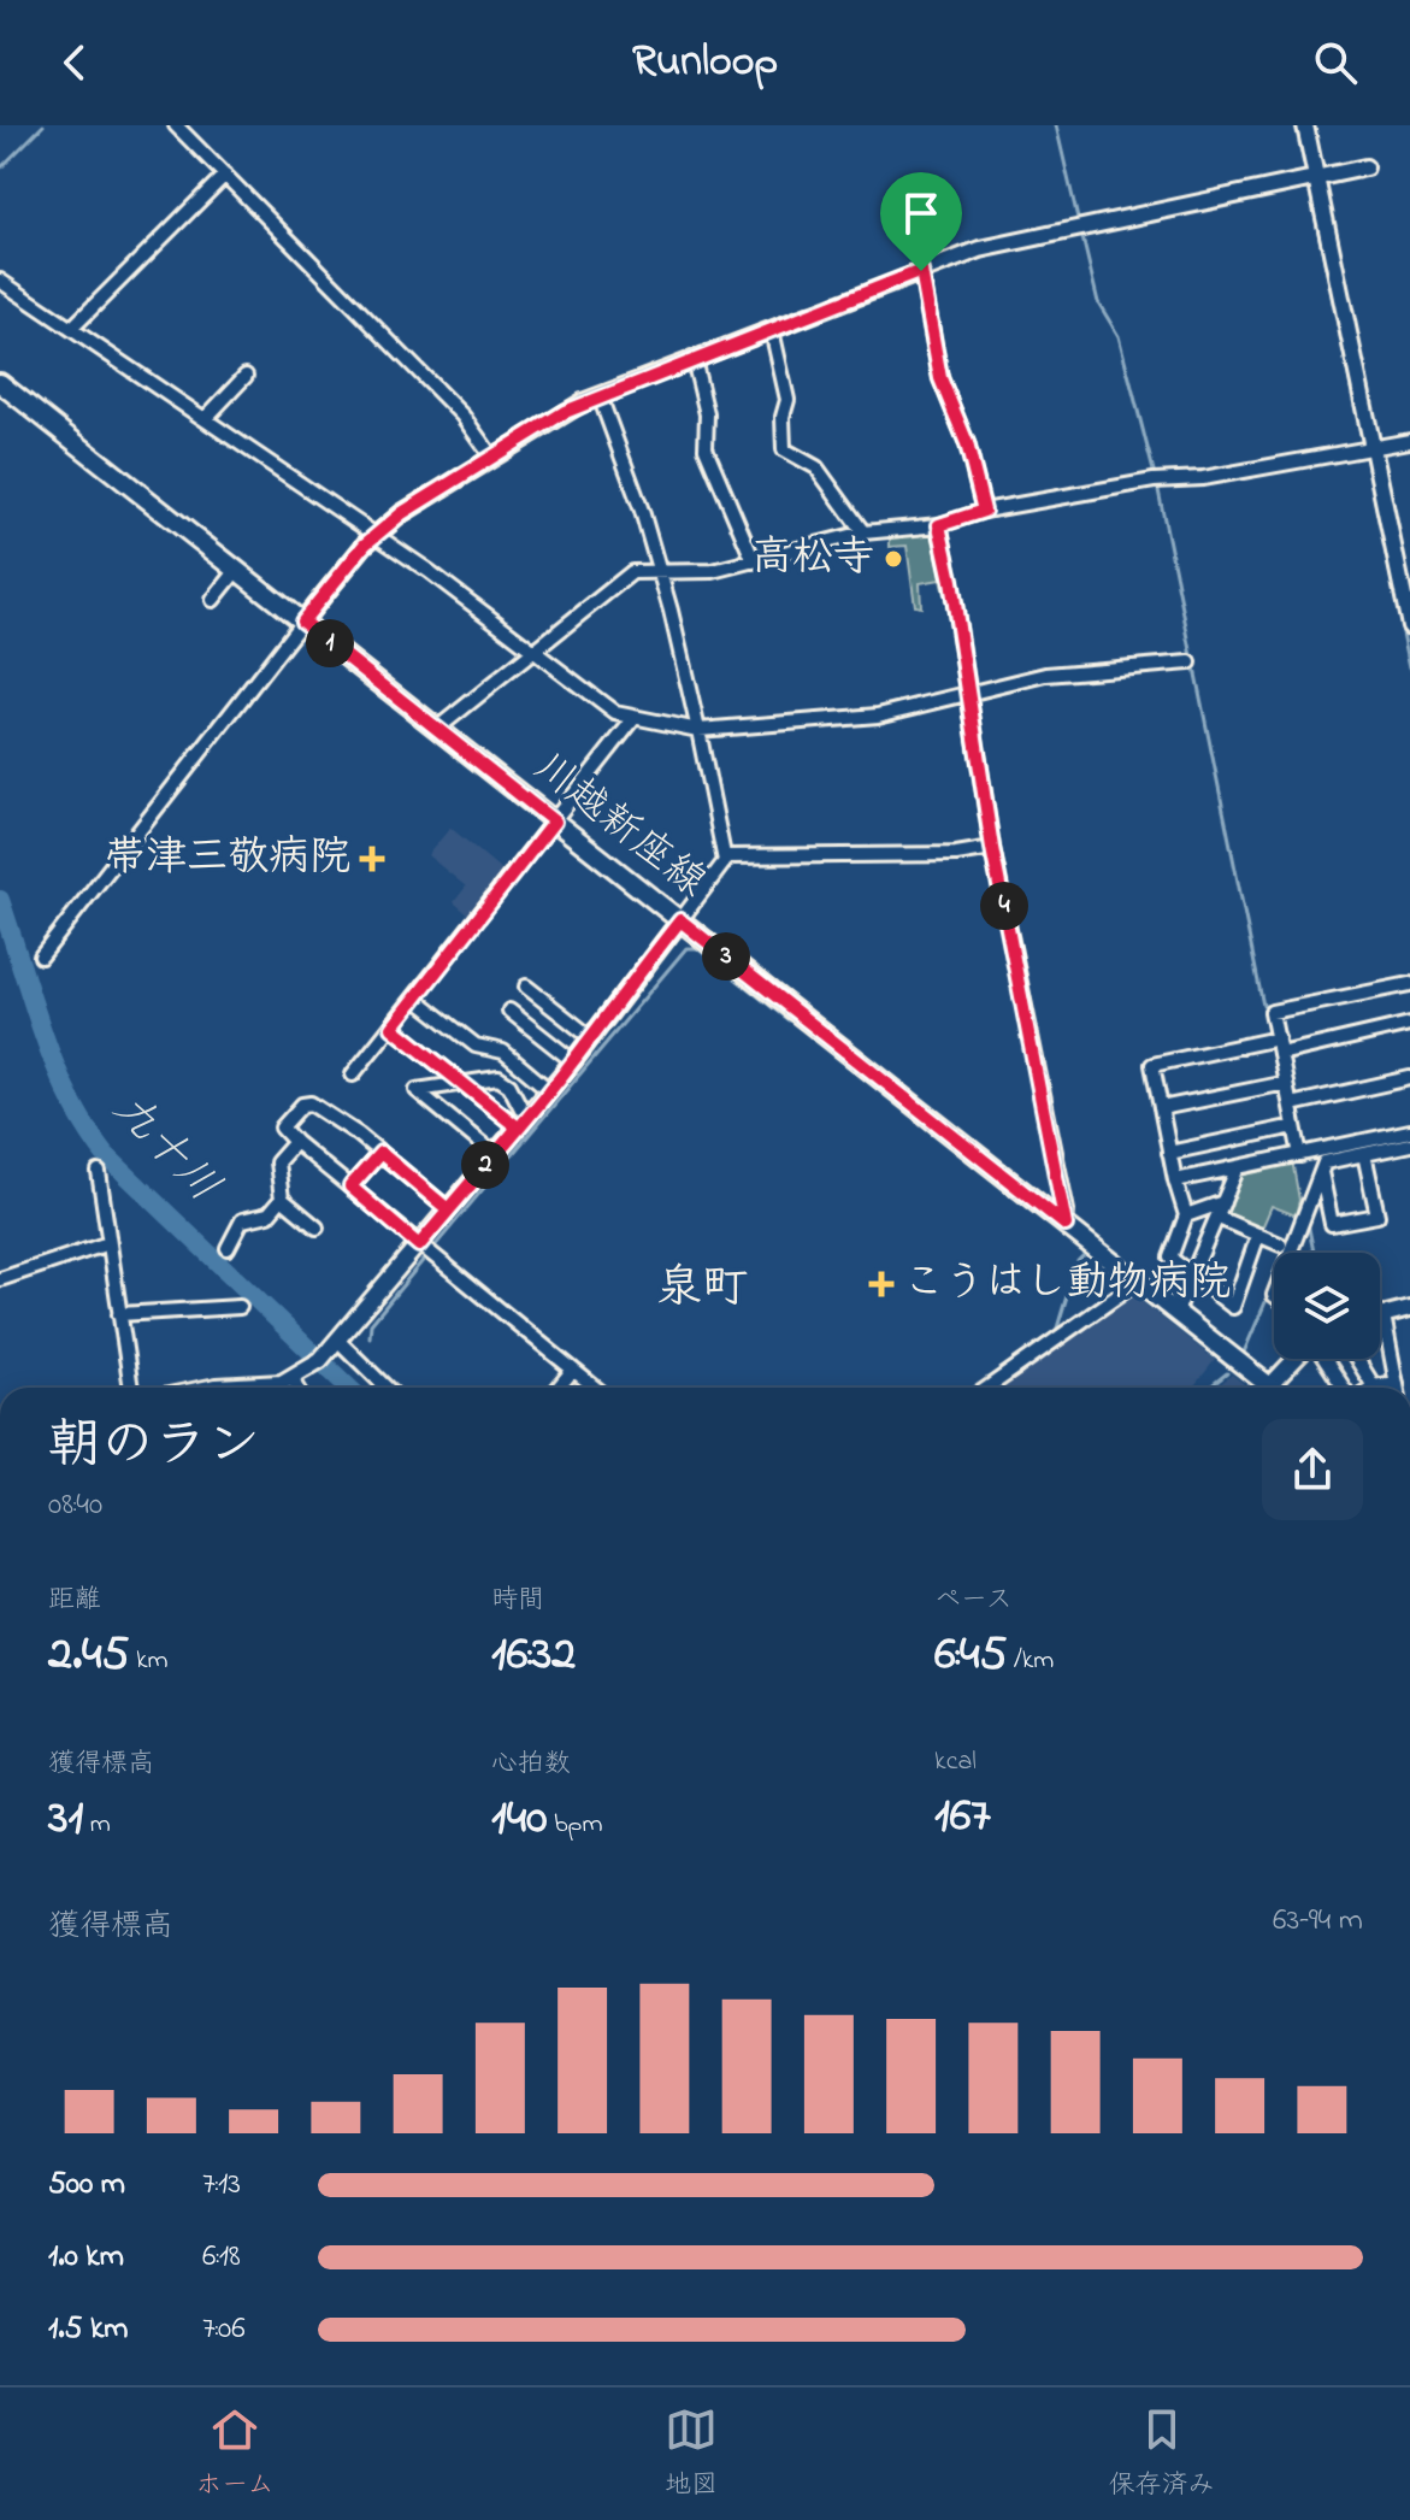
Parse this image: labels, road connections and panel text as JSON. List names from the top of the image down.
{
  "streets": {
    "main road": ["川越新座線"]
  },
  "districts": ["泉町"],
  "water": ["九十川"],
  "places": {
    "other": ["高松寺"],
    "health": ["帯津三敬病院", "こうはし動物病院"]
  },
  "page": {
    "header": "Runloop",
    "pins": [
      "1",
      "4",
      "3",
      "2"
    ],
    "heading": ["朝のラン", "08:40"],
    "stats": [
      ["距離", "2.45 km"],
      ["時間", "16:32"],
      ["ペース", "6:45 /km"],
      ["獲得標高", "31 m"],
      ["心拍数", "140 bpm"],
      ["kcal", "167"]
    ],
    "chart": ["獲得標高", "63–94 m"],
    "list": [
      {
        "name": "500 m",
        "note": "7:13"
      },
      {
        "name": "1.0 km",
        "note": "6:18"
      },
      {
        "name": "1.5 km",
        "note": "7:06"
      }
    ],
    "tabs": ["ホーム", "地図", "保存済み"]
  }
}
